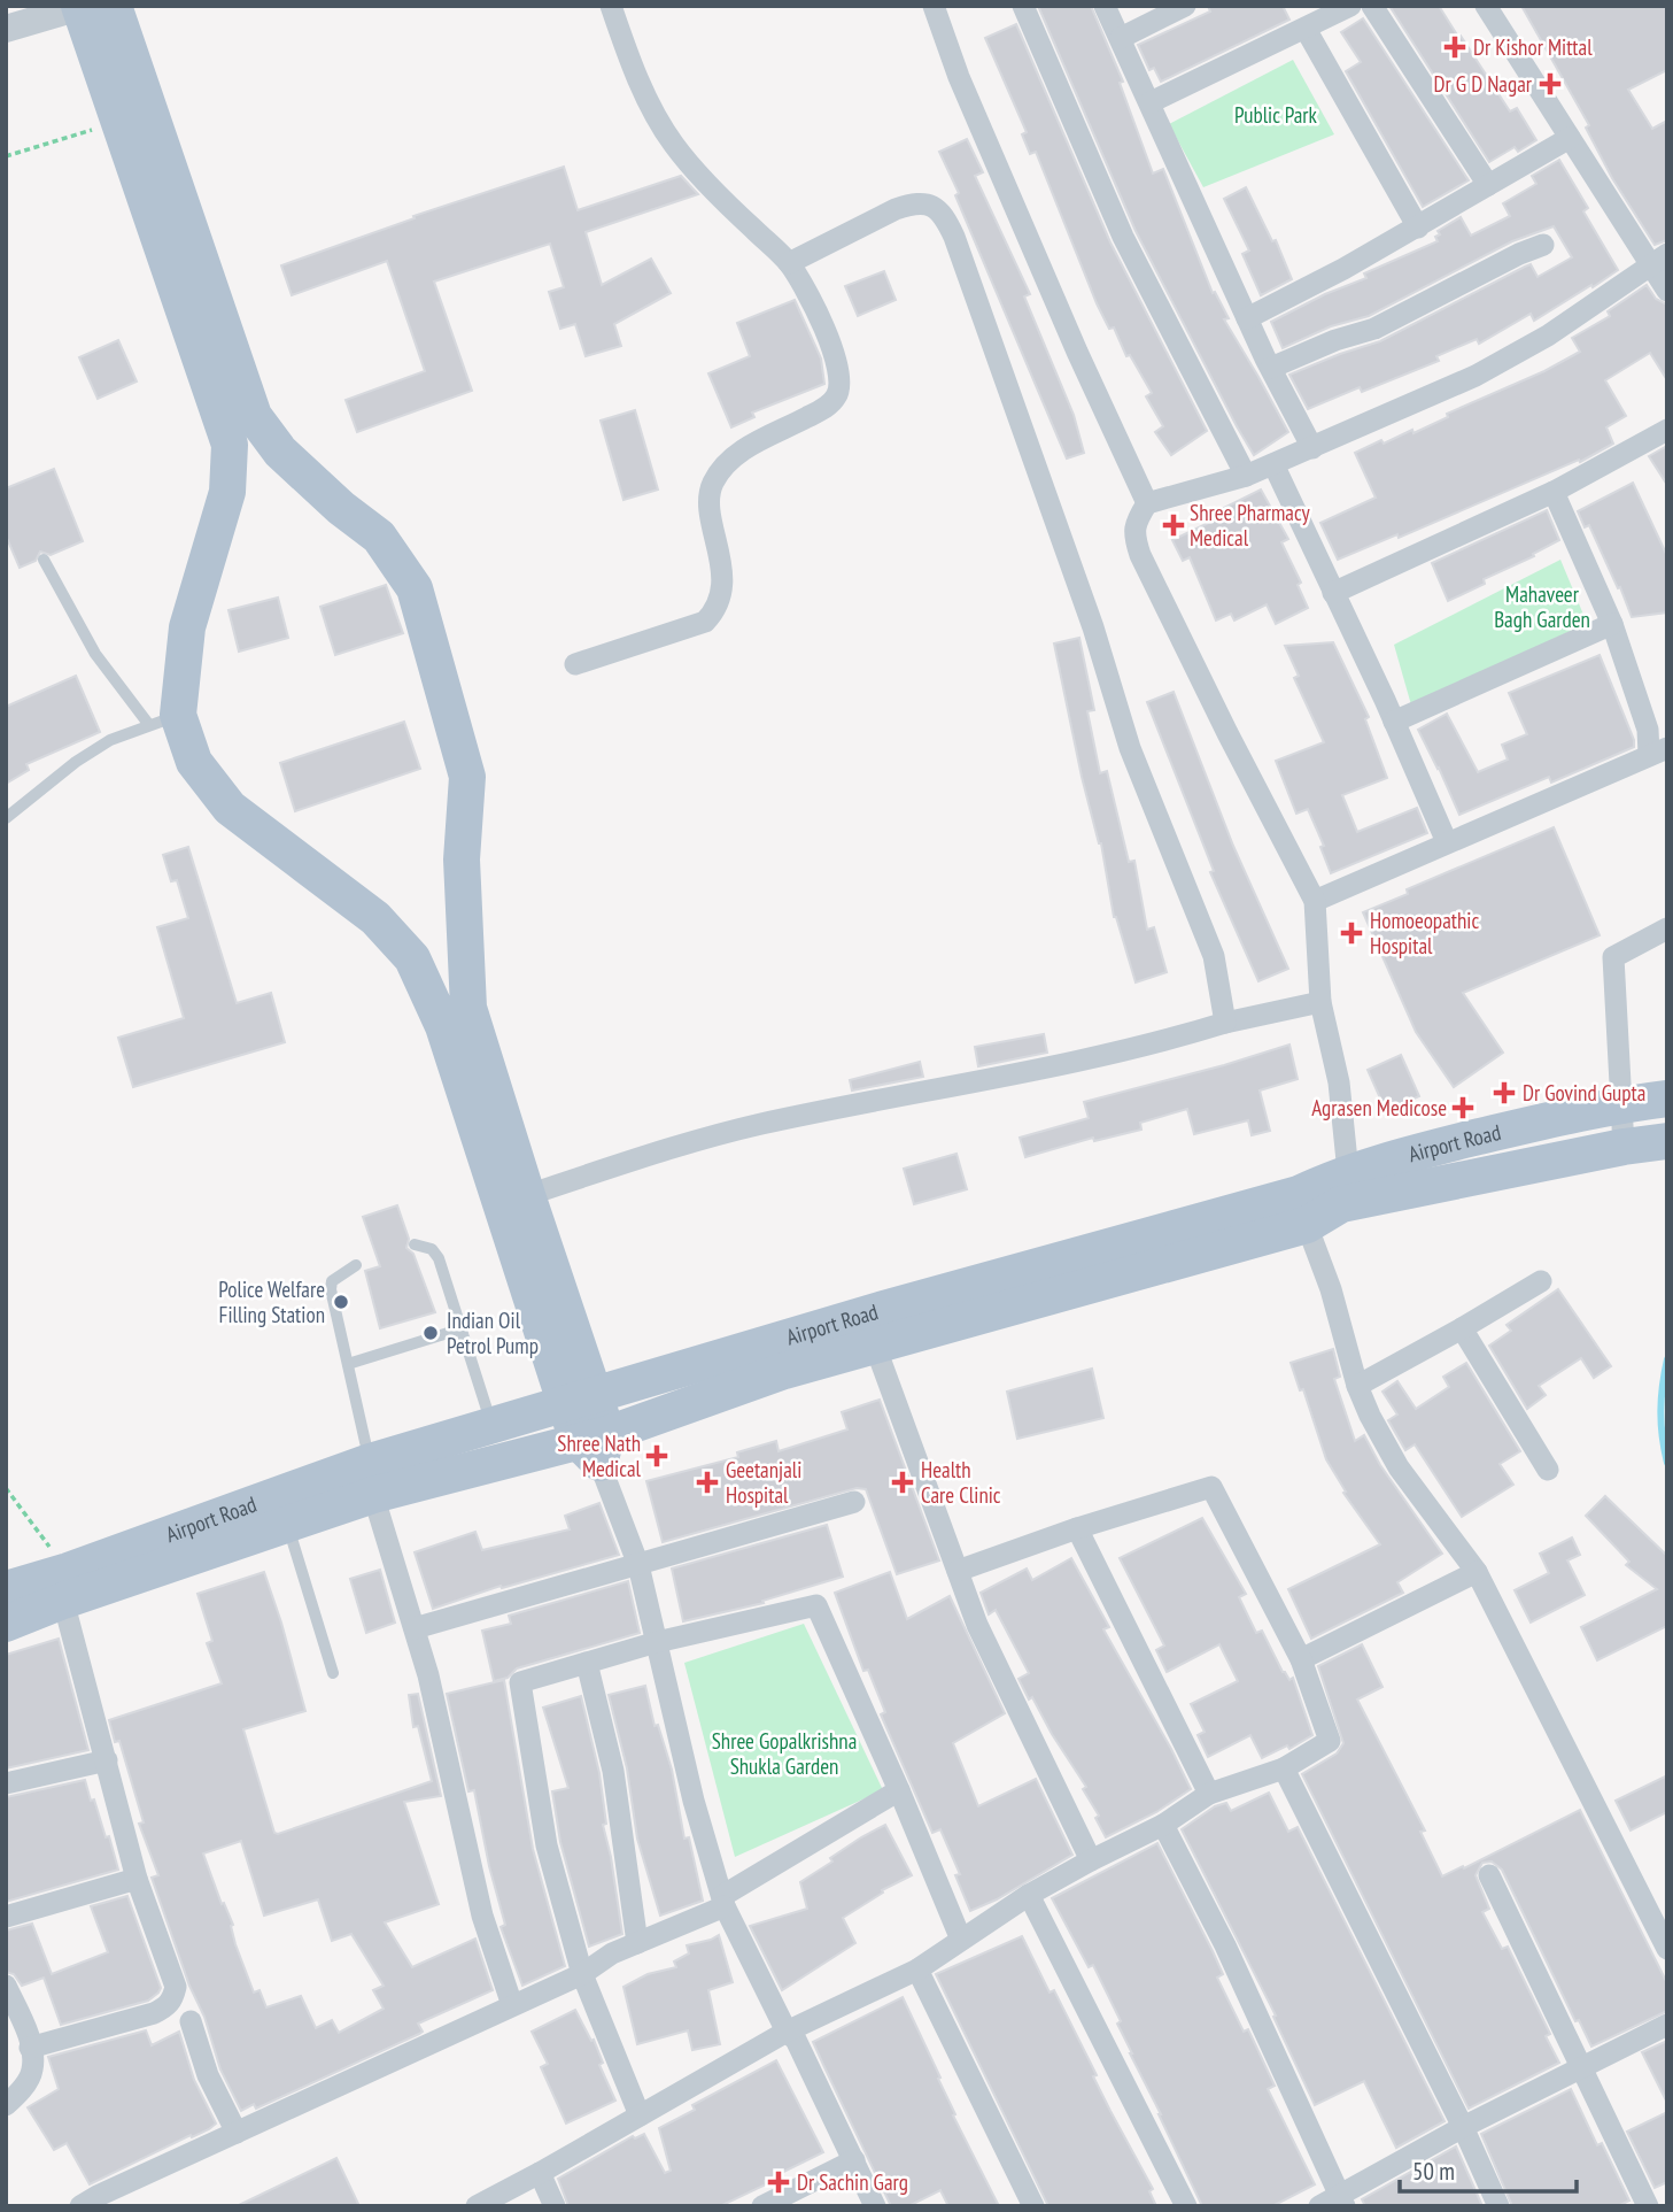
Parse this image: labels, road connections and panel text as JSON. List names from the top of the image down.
{
  "streets": {
    "main road": ["Airport Road"]
  },
  "parks": ["Public Park", "Mahaveer Bagh Garden", "Shree Gopalkrishna Shukla Garden"],
  "places": {
    "health": [
      "Dr Kishor Mittal",
      "Dr G D Nagar",
      "Shree Pharmacy Medical",
      "Homoeopathic Hospital",
      "Dr Govind Gupta",
      "Agrasen Medicose",
      "Shree Nath Medical",
      "Geetanjali Hospital",
      "Health Care Clinic",
      "Dr Sachin Garg"
    ],
    "other": ["Police Welfare Filling Station", "Indian Oil Petrol Pump"]
  },
  "scale_bar": "50 m"
}
